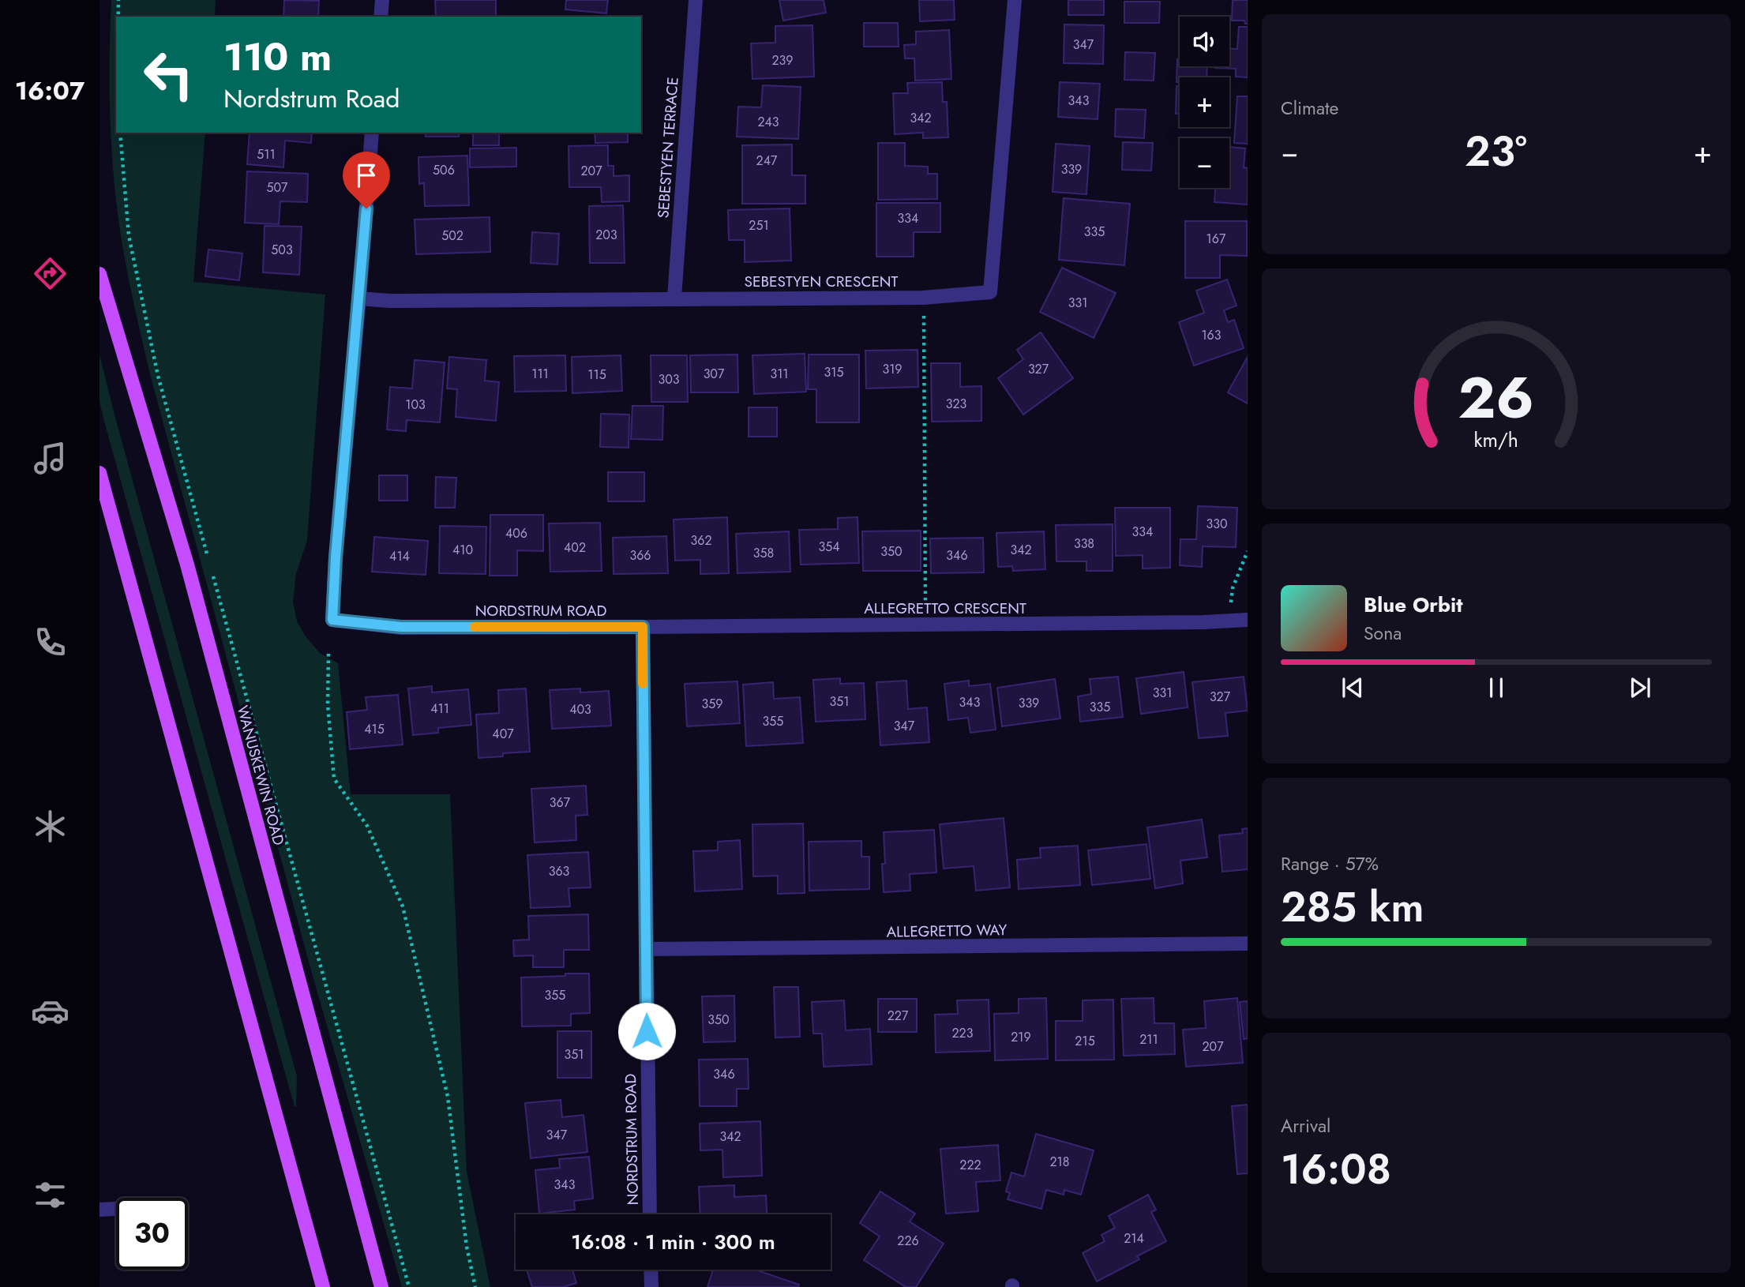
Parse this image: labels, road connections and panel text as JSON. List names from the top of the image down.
{
  "streets": {
    "main road": ["WANUSKEWIN ROAD"],
    "street": [
      "SEBESTYEN TERRACE",
      "SEBESTYEN CRESCENT",
      "ALLEGRETTO CRESCENT",
      "NORDSTRUM ROAD",
      "ALLEGRETTO WAY"
    ]
  },
  "crossings": [
    ["SEBESTYEN TERRACE", "SEBESTYEN CRESCENT"],
    ["SEBESTYEN CRESCENT", "NORDSTRUM ROAD"],
    ["ALLEGRETTO CRESCENT", "NORDSTRUM ROAD"],
    ["NORDSTRUM ROAD", "ALLEGRETTO WAY"]
  ],
  "house_numbers": [
    "347",
    "239",
    "343",
    "342",
    "243",
    "511",
    "247",
    "339",
    "506",
    "207",
    "507",
    "334",
    "251",
    "335",
    "203",
    "502",
    "167",
    "503",
    "331",
    "163",
    "319",
    "327",
    "315",
    "111",
    "307",
    "311",
    "115",
    "303",
    "323",
    "103",
    "330",
    "334",
    "406",
    "362",
    "338",
    "354",
    "402",
    "410",
    "342",
    "350",
    "358",
    "366",
    "346",
    "414",
    "331",
    "327",
    "351",
    "343",
    "339",
    "359",
    "335",
    "411",
    "403",
    "355",
    "347",
    "415",
    "407",
    "367",
    "363",
    "355",
    "227",
    "350",
    "223",
    "219",
    "211",
    "215",
    "207",
    "351",
    "346",
    "347",
    "342",
    "218",
    "222",
    "343",
    "214",
    "226"
  ],
  "page": {
    "tabs": "16:07",
    "tile": [
      "Climate",
      ["Range · 57%", "285 km"],
      ["Arrival", "16:08"]
    ],
    "map_buttons": ["+", "−"],
    "turn": ["110 m", "Nordstrum Road"],
    "heat": ["−", "23°", "+"],
    "song": ["Blue Orbit", "Sona"],
    "limit": "30",
    "trip": "16:08 · 1 min · 300 m",
    "gauge": ["26", "km/h"]
  }
}
